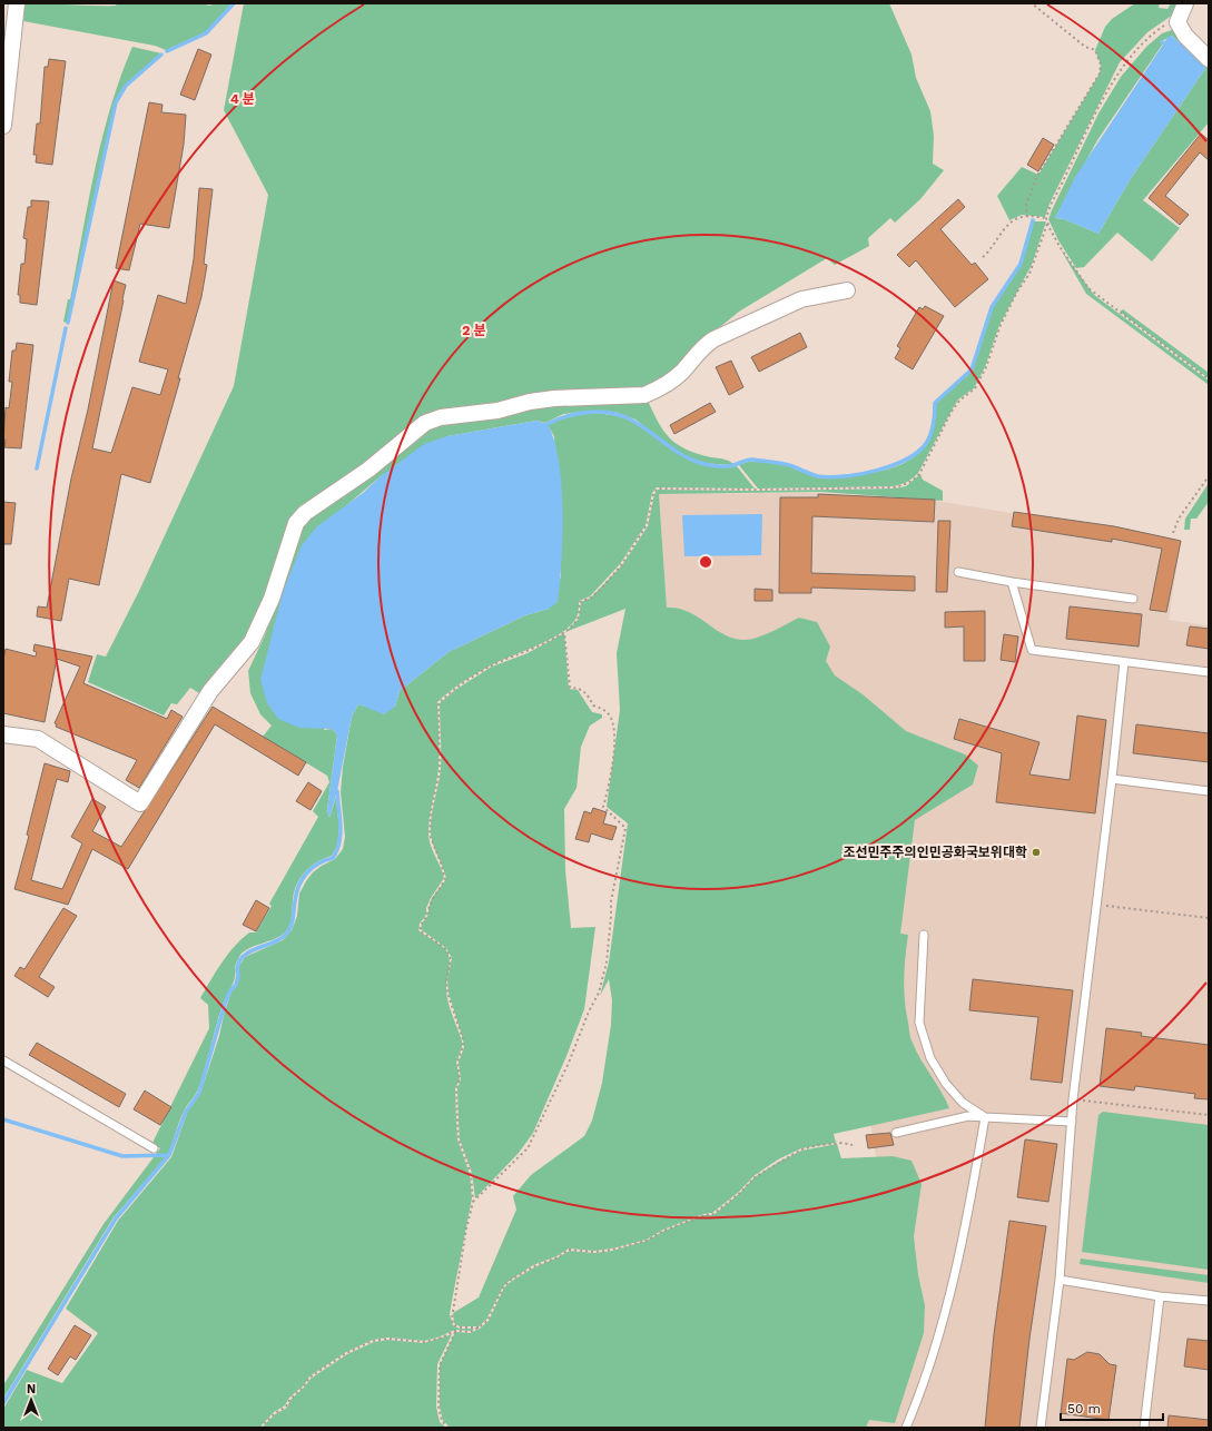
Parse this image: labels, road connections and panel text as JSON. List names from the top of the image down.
{
  "places": ["조선민주주의인민공화국보위대학"],
  "scale_bar": "50 m",
  "north": "top",
  "rings": ["4 분", "2 분"]
}
